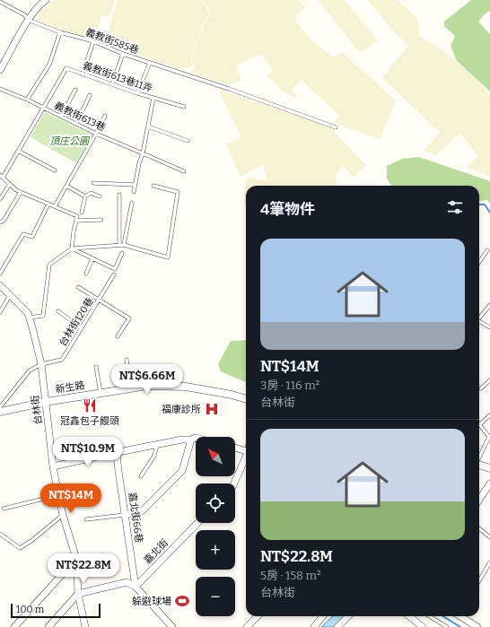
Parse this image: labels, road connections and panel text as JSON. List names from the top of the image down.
{
  "streets": {
    "street": [
      "新生路",
      "台林街",
      "嘉北街66巷",
      "嘉北街"
    ],
    "lane": [
      "義教街585巷",
      "義教街613巷11弄",
      "義教街613巷",
      "台林街120巷"
    ]
  },
  "crossings": [
    ["義教街613巷11弄", "義教街613巷"],
    ["台林街120巷", "台林街"],
    ["新生路", "台林街"],
    ["嘉北街66巷", "嘉北街"]
  ],
  "parks": ["頂庄公園"],
  "places": {
    "restaurant": ["冠鑫包子饅頭"],
    "hospital": ["福康診所"],
    "sports": ["躲避球場"]
  },
  "scale_bar": "100 m",
  "north": "top left",
  "page": {
    "heading": "4筆物件",
    "list": [
      {
        "name": "NT$14M",
        "note": "3房 · 116 m² · 台林街"
      },
      {
        "name": "NT$22.8M",
        "note": "5房 · 158 m² · 台林街"
      }
    ],
    "price": [
      "NT$6.66M",
      "NT$10.9M",
      "NT$14M",
      "NT$22.8M"
    ],
    "map_buttons": ["+", "−"],
    "scale": "100 m"
  }
}
